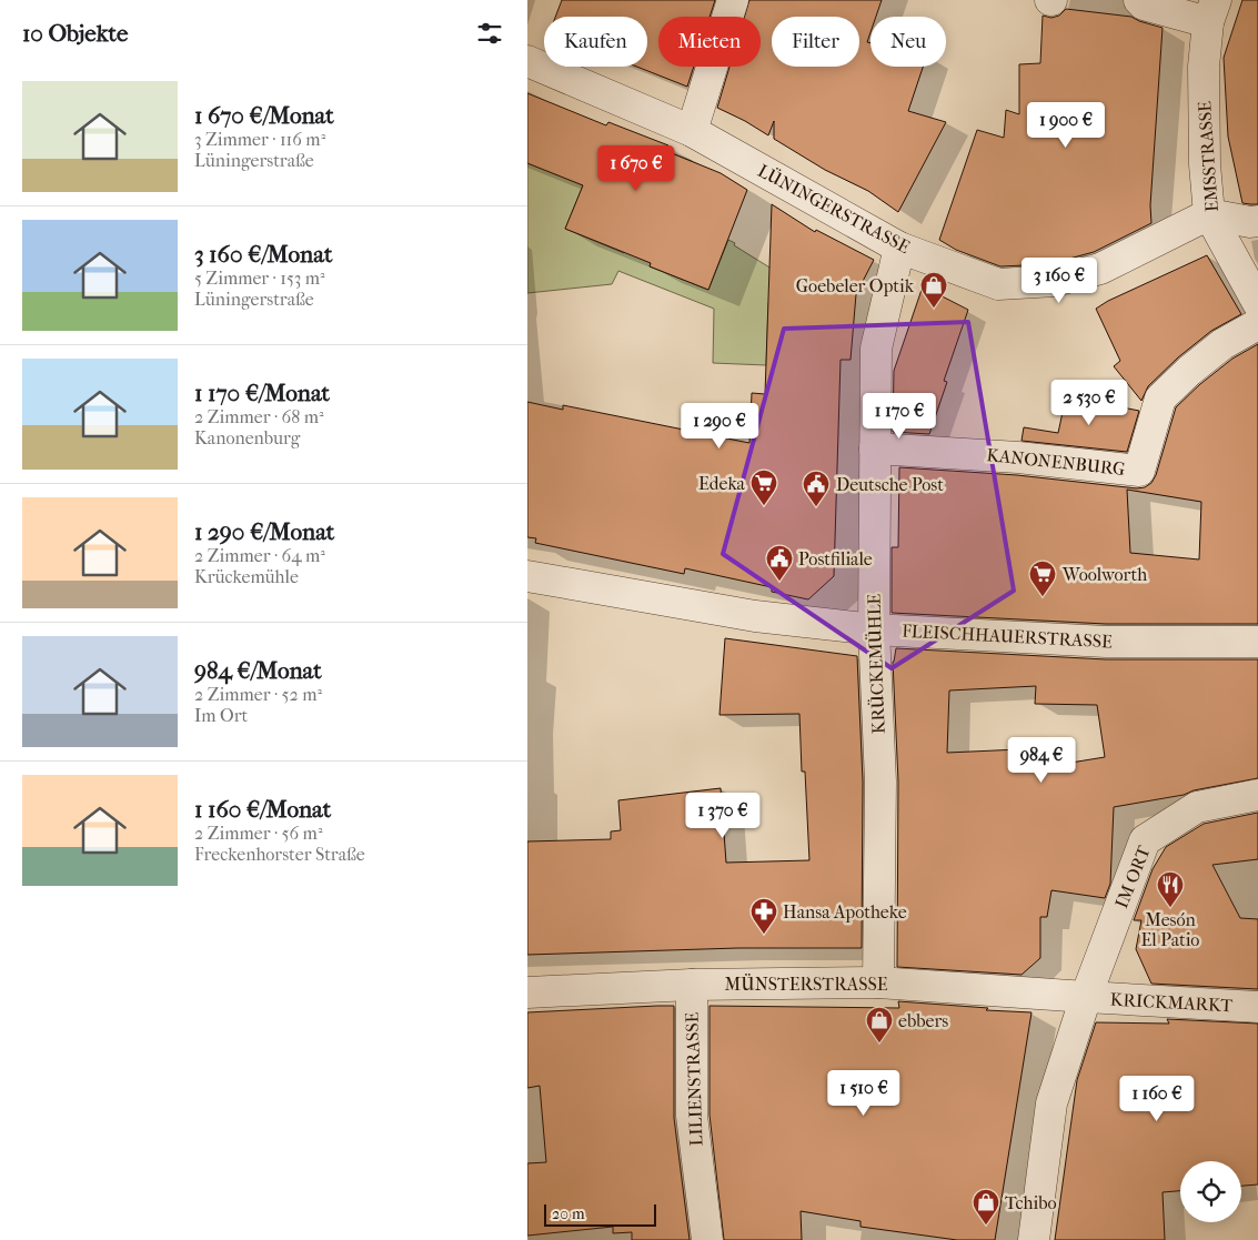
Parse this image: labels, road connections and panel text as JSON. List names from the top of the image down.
{
  "streets": {
    "street": [
      "EMSSTRASSE",
      "LÜNINGERSTRASSE",
      "KANONENBURG",
      "FLEISCHHAUERSTRASSE",
      "KRÜCKEMÜHLE",
      "IM ORT",
      "MÜNSTERSTRASSE",
      "KRICKMARKT",
      "LILIENSTRASSE"
    ]
  },
  "crossings": [
    ["EMSSTRASSE", "LÜNINGERSTRASSE"],
    ["LÜNINGERSTRASSE", "KRÜCKEMÜHLE"],
    ["KANONENBURG", "KRÜCKEMÜHLE"],
    ["FLEISCHHAUERSTRASSE", "KRÜCKEMÜHLE"],
    ["KRÜCKEMÜHLE", "MÜNSTERSTRASSE"],
    ["IM ORT", "MÜNSTERSTRASSE"],
    ["IM ORT", "KRICKMARKT"],
    ["MÜNSTERSTRASSE", "KRICKMARKT"],
    ["MÜNSTERSTRASSE", "LILIENSTRASSE"]
  ],
  "places": {
    "shop": ["Goebeler Optik", "ebbers", "Tchibo"],
    "supermarket": ["Edeka", "Woolworth"],
    "public building": ["Deutsche Post", "Postfiliale"],
    "restaurant": ["Mesón El Patio"],
    "pharmacy": ["Hansa Apotheke"]
  },
  "scale_bar": "20 m",
  "page": {
    "heading": "10 Objekte",
    "chip": [
      "Kaufen",
      "Mieten",
      "Filter",
      "Neu"
    ],
    "list": [
      {
        "name": "1 670 €/Monat",
        "note": "3 Zimmer · 116 m² · Lüningerstraße"
      },
      {
        "name": "3 160 €/Monat",
        "note": "5 Zimmer · 153 m² · Lüningerstraße"
      },
      {
        "name": "1 170 €/Monat",
        "note": "2 Zimmer · 68 m² · Kanonenburg"
      },
      {
        "name": "1 290 €/Monat",
        "note": "2 Zimmer · 64 m² · Krückemühle"
      },
      {
        "name": "984 €/Monat",
        "note": "2 Zimmer · 52 m² · Im Ort"
      },
      {
        "name": "1 160 €/Monat",
        "note": "2 Zimmer · 56 m² · Freckenhorster Straße"
      }
    ],
    "price": [
      "1 900 €",
      "1 670 €",
      "3 160 €",
      "2 530 €",
      "1 170 €",
      "1 290 €",
      "984 €",
      "1 370 €",
      "1 510 €",
      "1 160 €"
    ],
    "scale": "20 m"
  }
}
